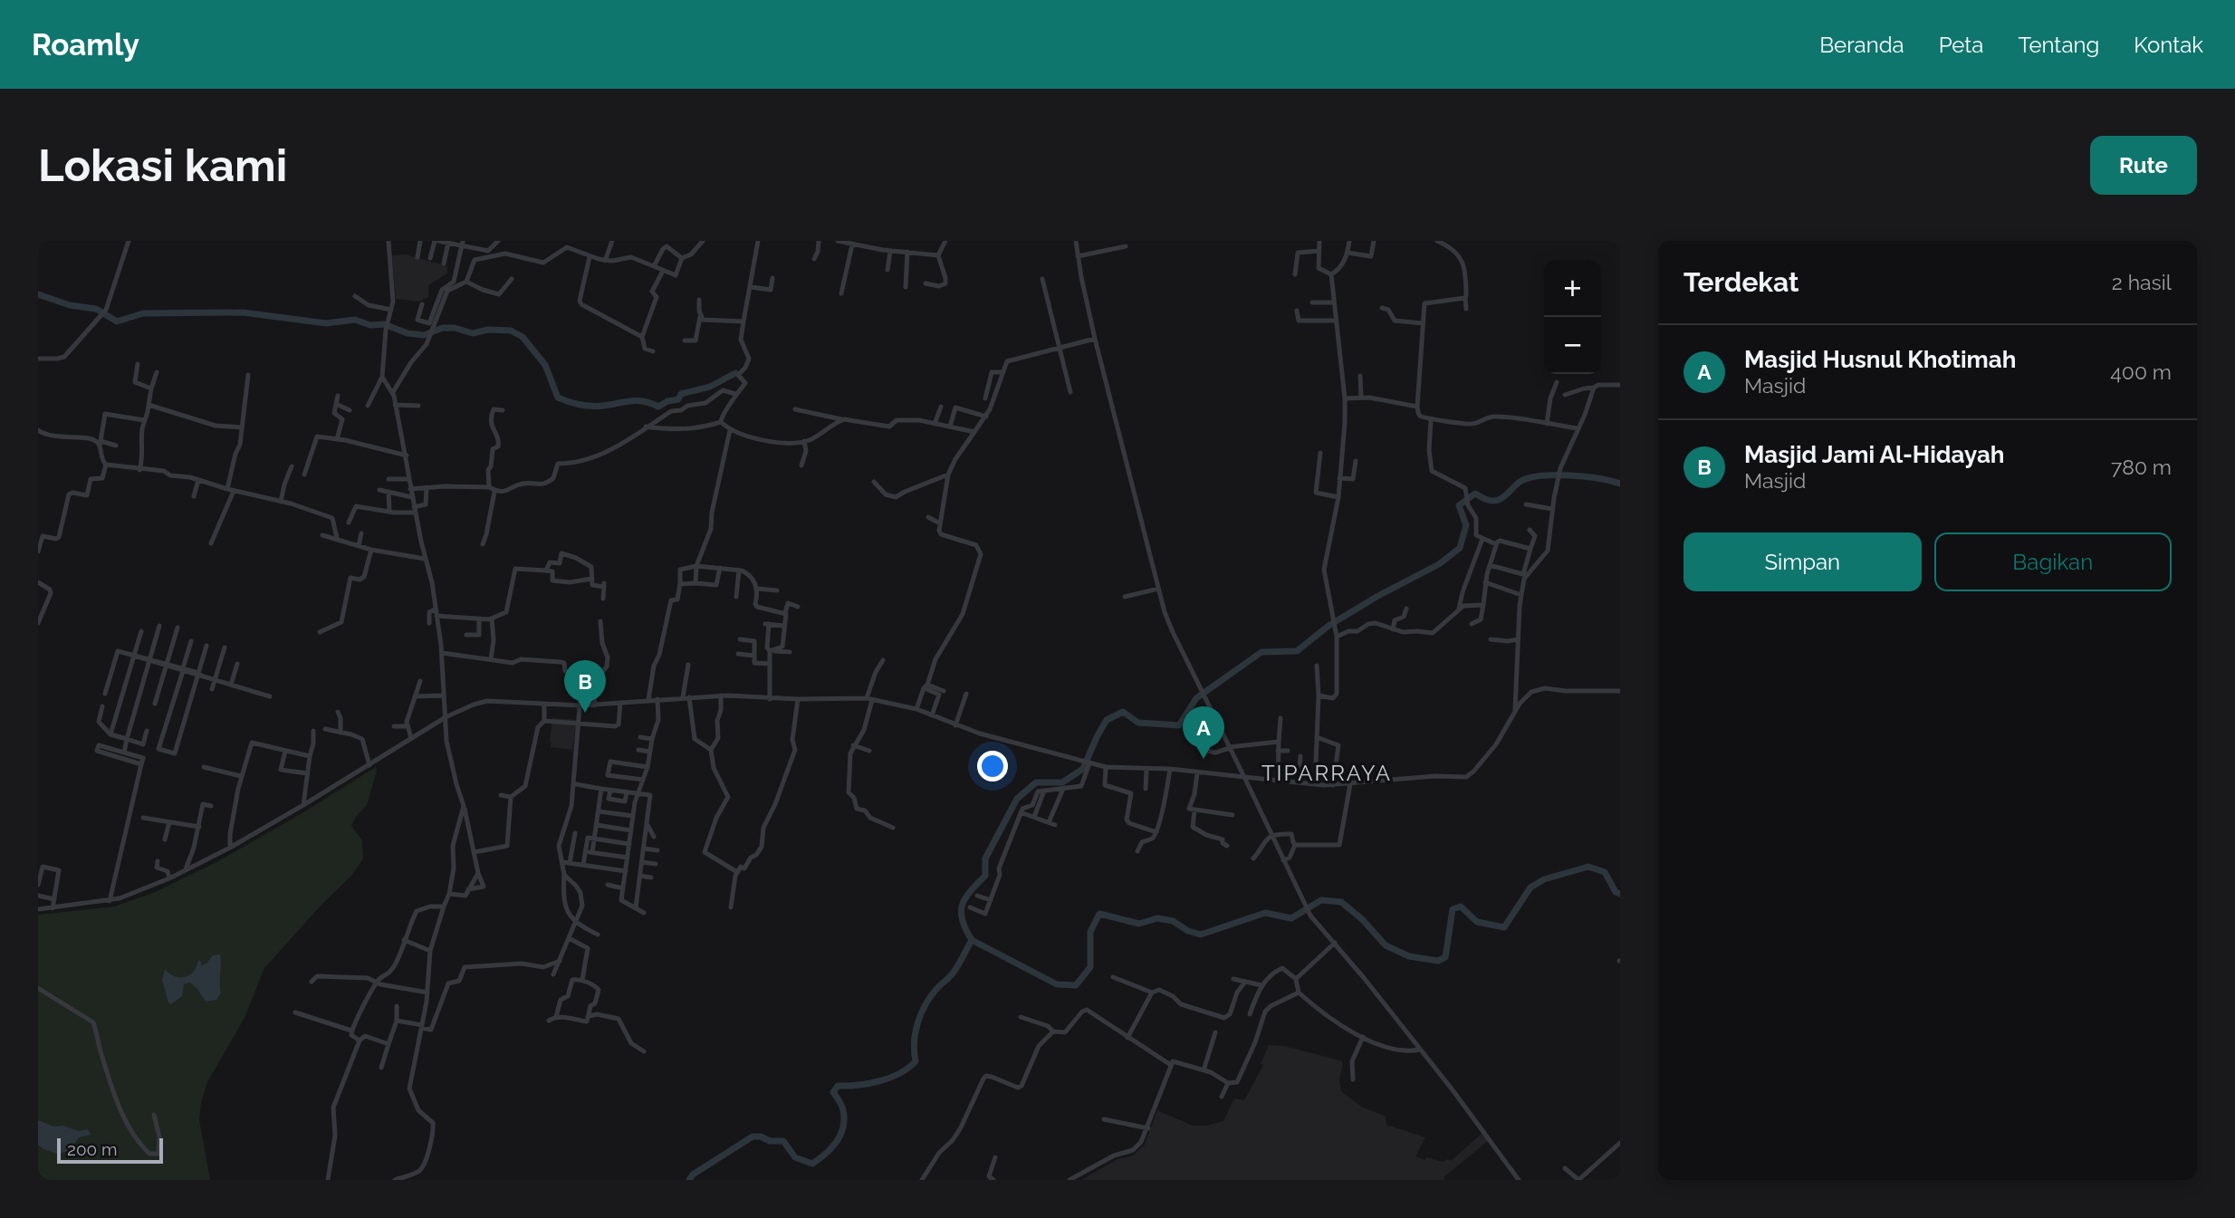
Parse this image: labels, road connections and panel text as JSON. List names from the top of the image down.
{
  "districts": ["TIPARRAYA"],
  "scale_bar": "200 m",
  "page": {
    "header": "Roamly",
    "nav": [
      "Beranda",
      "Peta",
      "Tentang",
      "Kontak"
    ],
    "buttons": [
      "Rute",
      ["Simpan", "Bagikan"]
    ],
    "title": "Lokasi kami",
    "heading": ["Terdekat", "2 hasil"],
    "map_buttons": ["+", "−"],
    "list": [
      {
        "mark": "A",
        "name": "Masjid Husnul Khotimah",
        "note": "Masjid",
        "value": "400 m"
      },
      {
        "mark": "B",
        "name": "Masjid Jami Al-Hidayah",
        "note": "Masjid",
        "value": "780 m"
      }
    ],
    "pins": ["B", "A"],
    "scale": "200 m"
  }
}
